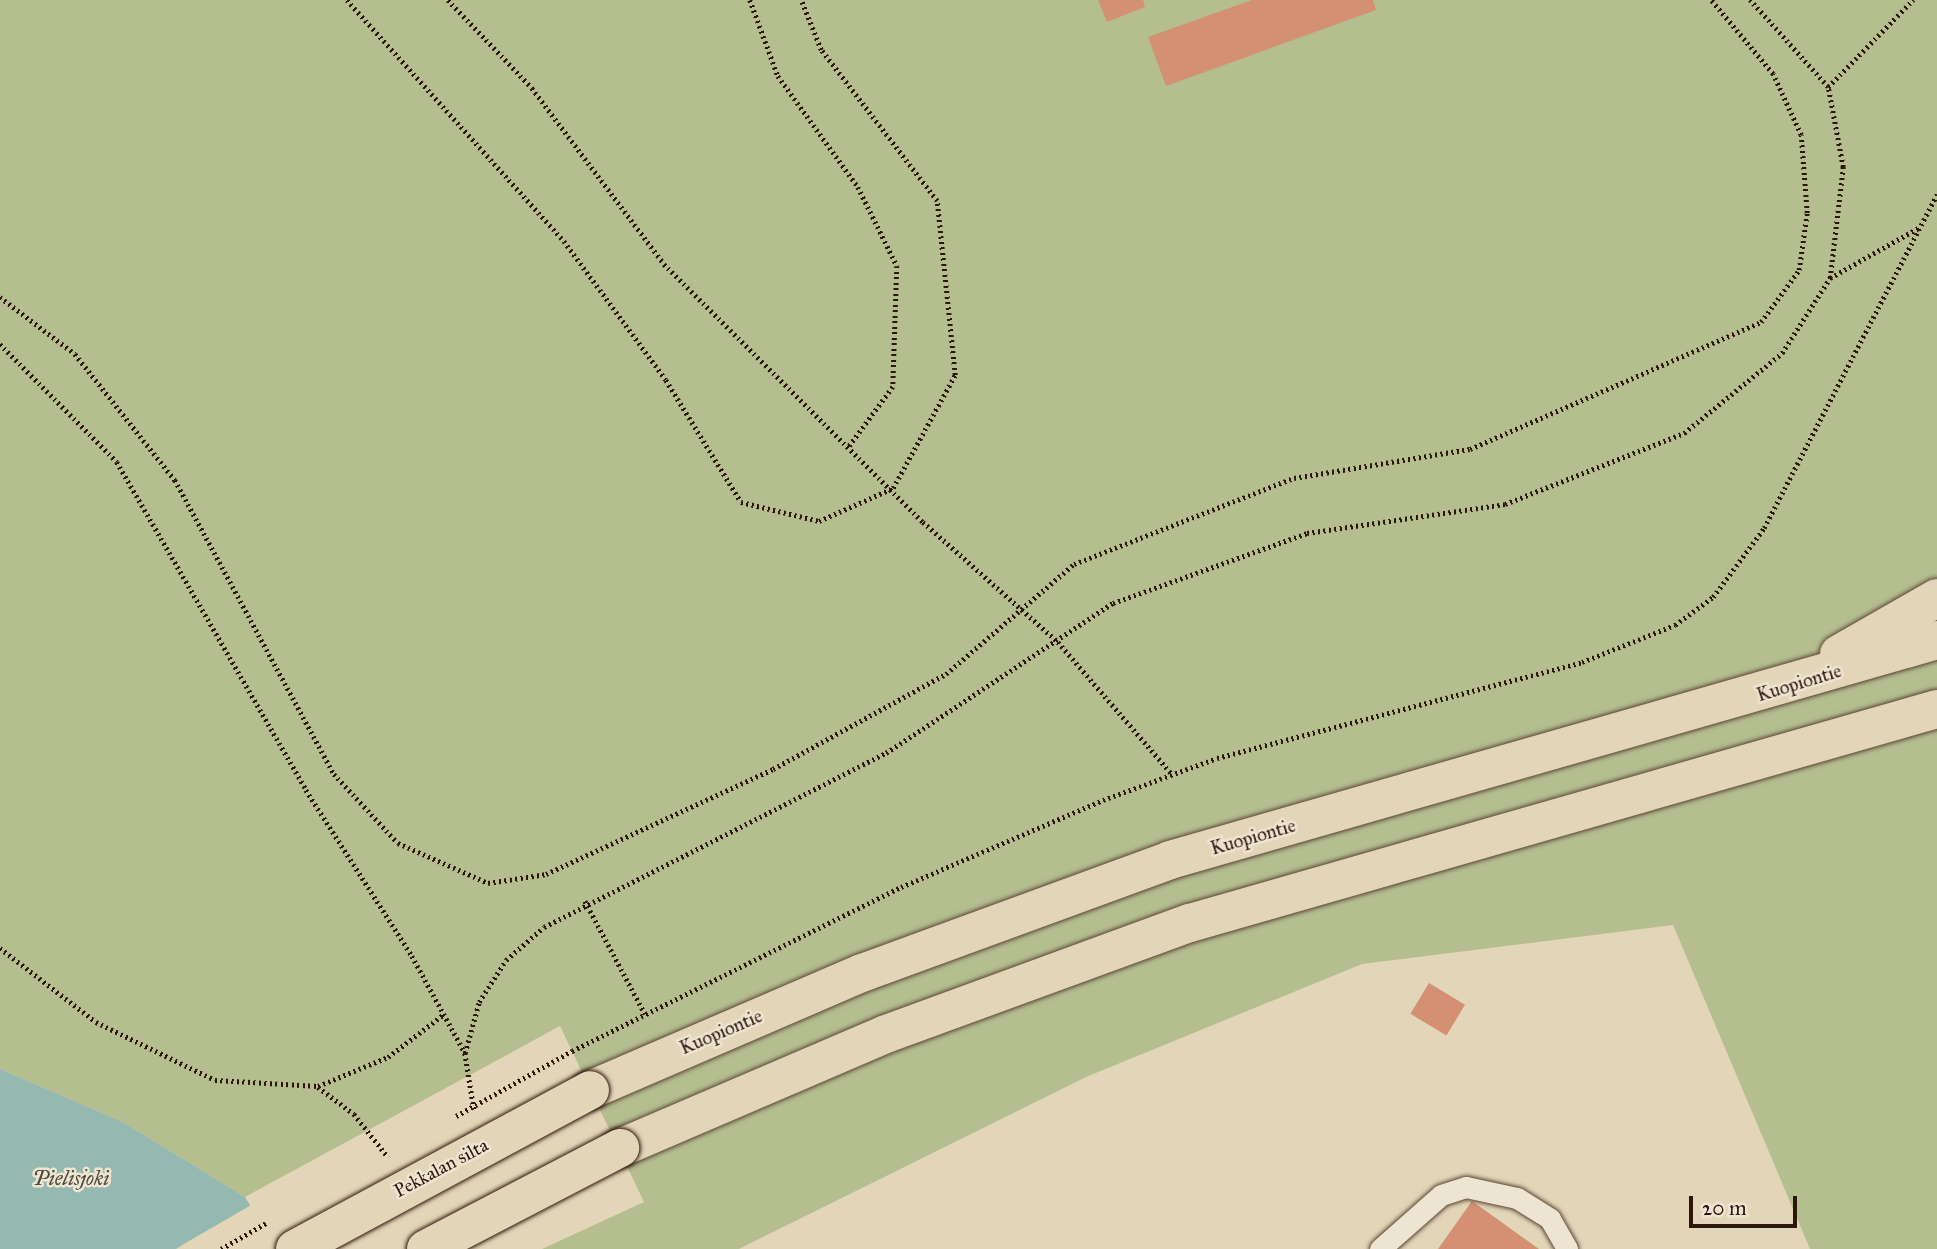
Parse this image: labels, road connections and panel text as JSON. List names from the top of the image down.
{
  "streets": {
    "highway": ["Kuopiontie", "Pekkalan silta"]
  },
  "crossings": [
    ["Kuopiontie", "Pekkalan silta"]
  ],
  "water": ["Pielisjoki"],
  "scale_bar": "20 m"
}
